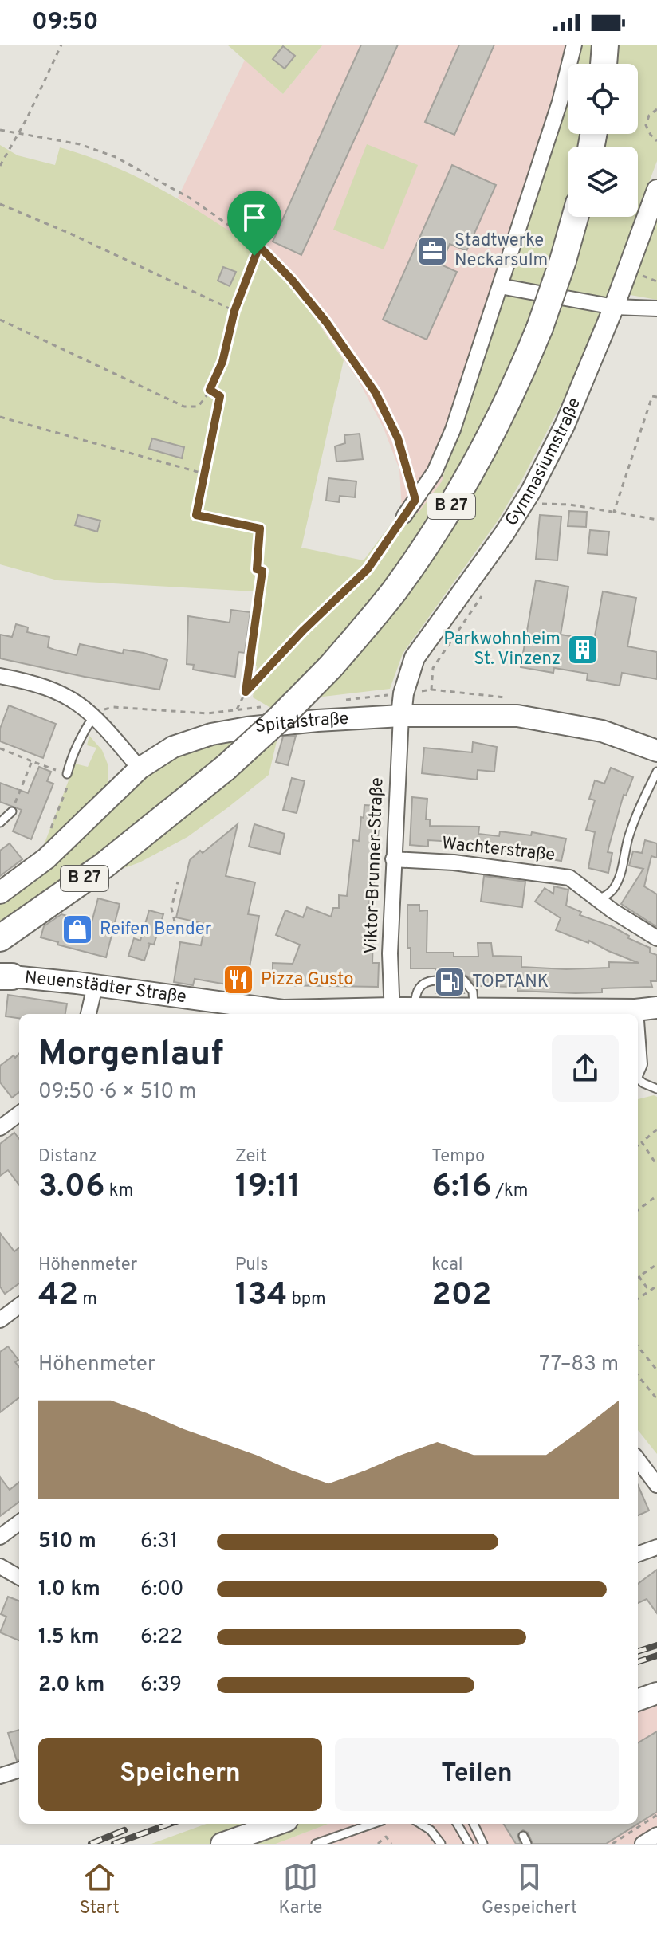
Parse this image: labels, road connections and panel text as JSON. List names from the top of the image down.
{
  "streets": {
    "highway": ["B 27"],
    "main road": ["Spitalstraße", "Neuenstädter Straße"],
    "street": ["Gymnasiumstraße", "Wachterstraße", "Viktor-Brunner-Straße"]
  },
  "crossings": [
    ["Gymnasiumstraße", "Spitalstraße"],
    ["Gymnasiumstraße", "Viktor-Brunner-Straße"],
    ["Spitalstraße", "Viktor-Brunner-Straße"],
    ["Wachterstraße", "Viktor-Brunner-Straße"],
    ["Viktor-Brunner-Straße", "Neuenstädter Straße"]
  ],
  "places": {
    "office": ["Stadtwerke Neckarsulm"],
    "building": ["Parkwohnheim St. Vinzenz"],
    "shop": ["Reifen Bender"],
    "restaurant": ["Pizza Gusto"],
    "fuel station": ["TOPTANK"]
  },
  "page": {
    "status": "09:50",
    "heading": ["Morgenlauf", "09:50 · 6 × 510 m"],
    "stats": [
      ["Distanz", "3.06 km"],
      ["Zeit", "19:11"],
      ["Tempo", "6:16 /km"],
      ["Höhenmeter", "42 m"],
      ["Puls", "134 bpm"],
      ["kcal", "202"]
    ],
    "chart": ["Höhenmeter", "77–83 m"],
    "list": [
      {
        "name": "510 m",
        "note": "6:31"
      },
      {
        "name": "1.0 km",
        "note": "6:00"
      },
      {
        "name": "1.5 km",
        "note": "6:22"
      },
      {
        "name": "2.0 km",
        "note": "6:39"
      }
    ],
    "buttons": ["Speichern", "Teilen"],
    "tabs": ["Start", "Karte", "Gespeichert"]
  }
}
